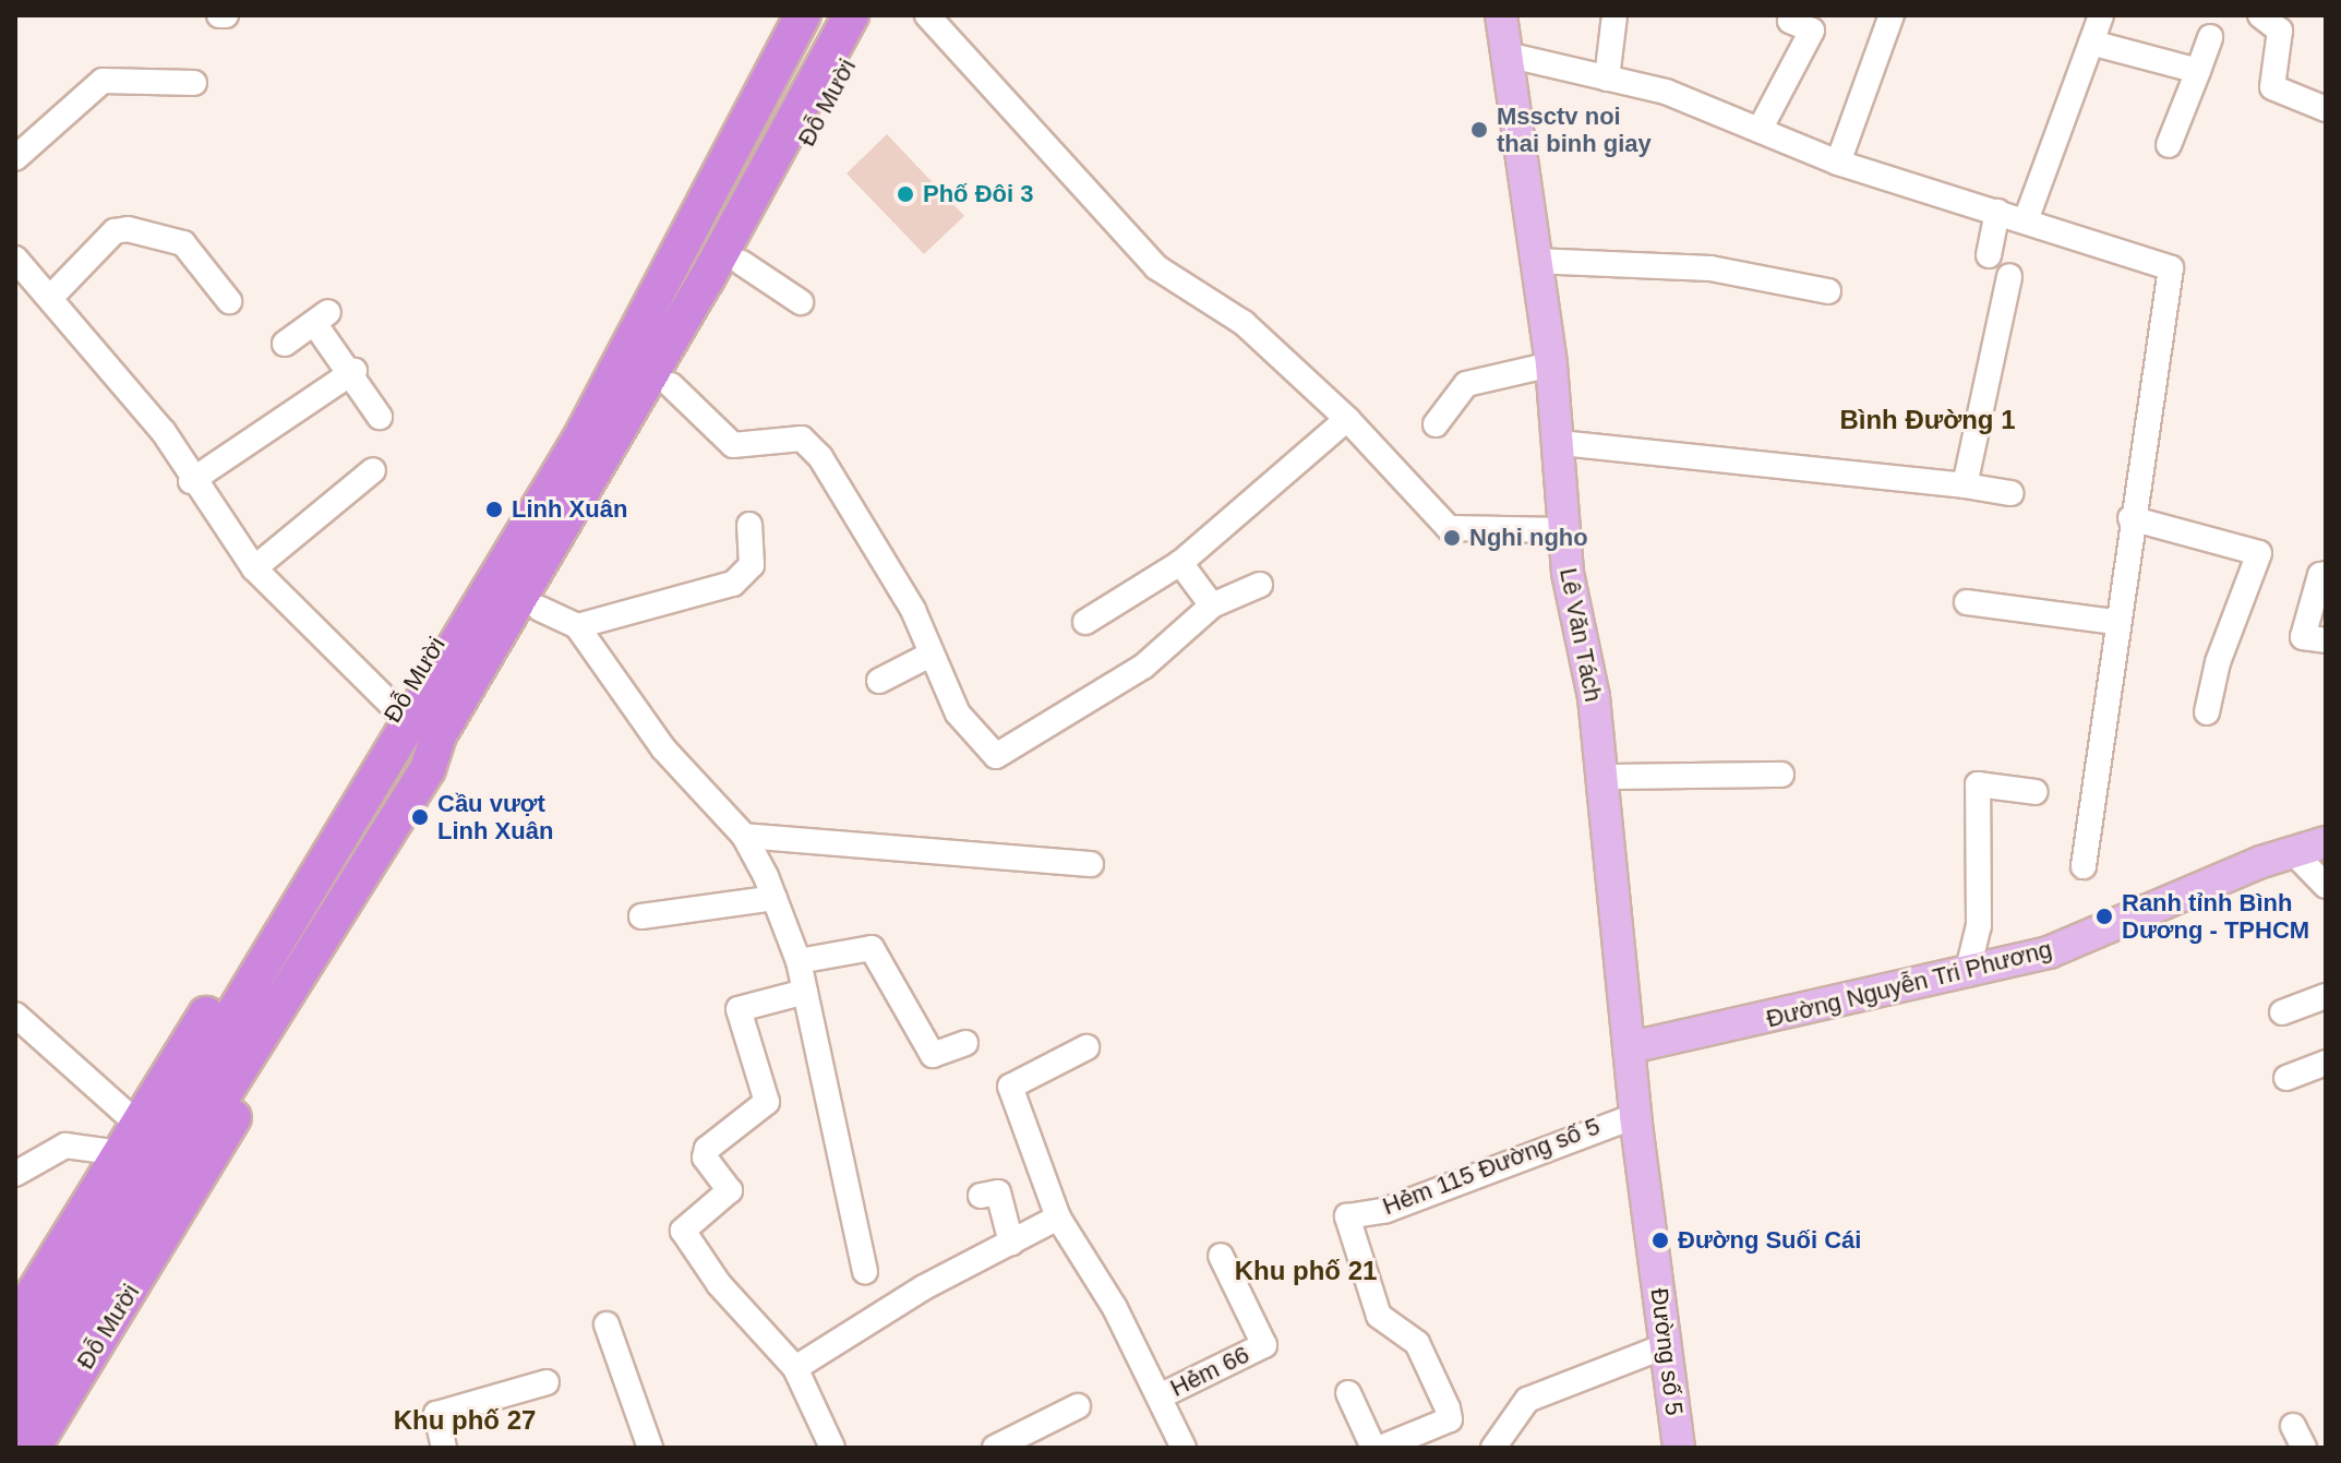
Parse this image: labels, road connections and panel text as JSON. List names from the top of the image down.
{
  "streets": {
    "highway": ["Đỗ Mười"],
    "main road": ["Lê Văn Tách", "Đường Nguyễn Tri Phương", "Đường số 5"],
    "street": ["Hẻm 115 Đường số 5", "Hẻm 66"]
  },
  "crossings": [
    ["Lê Văn Tách", "Đường Nguyễn Tri Phương"],
    ["Lê Văn Tách", "Đường số 5"],
    ["Đường Nguyễn Tri Phương", "Đường số 5"],
    ["Hẻm 115 Đường số 5", "Đường số 5"]
  ],
  "districts": ["Bình Đường 1", "Khu phố 21", "Khu phố 27"],
  "places": [
    "Mssctv noi thai binh giay",
    "Phố Đôi 3",
    "Linh Xuân",
    "Nghi ngho",
    "Cầu vượt Linh Xuân",
    "Ranh tỉnh Bình Dương - TPHCM",
    "Đường Suối Cái"
  ]
}
